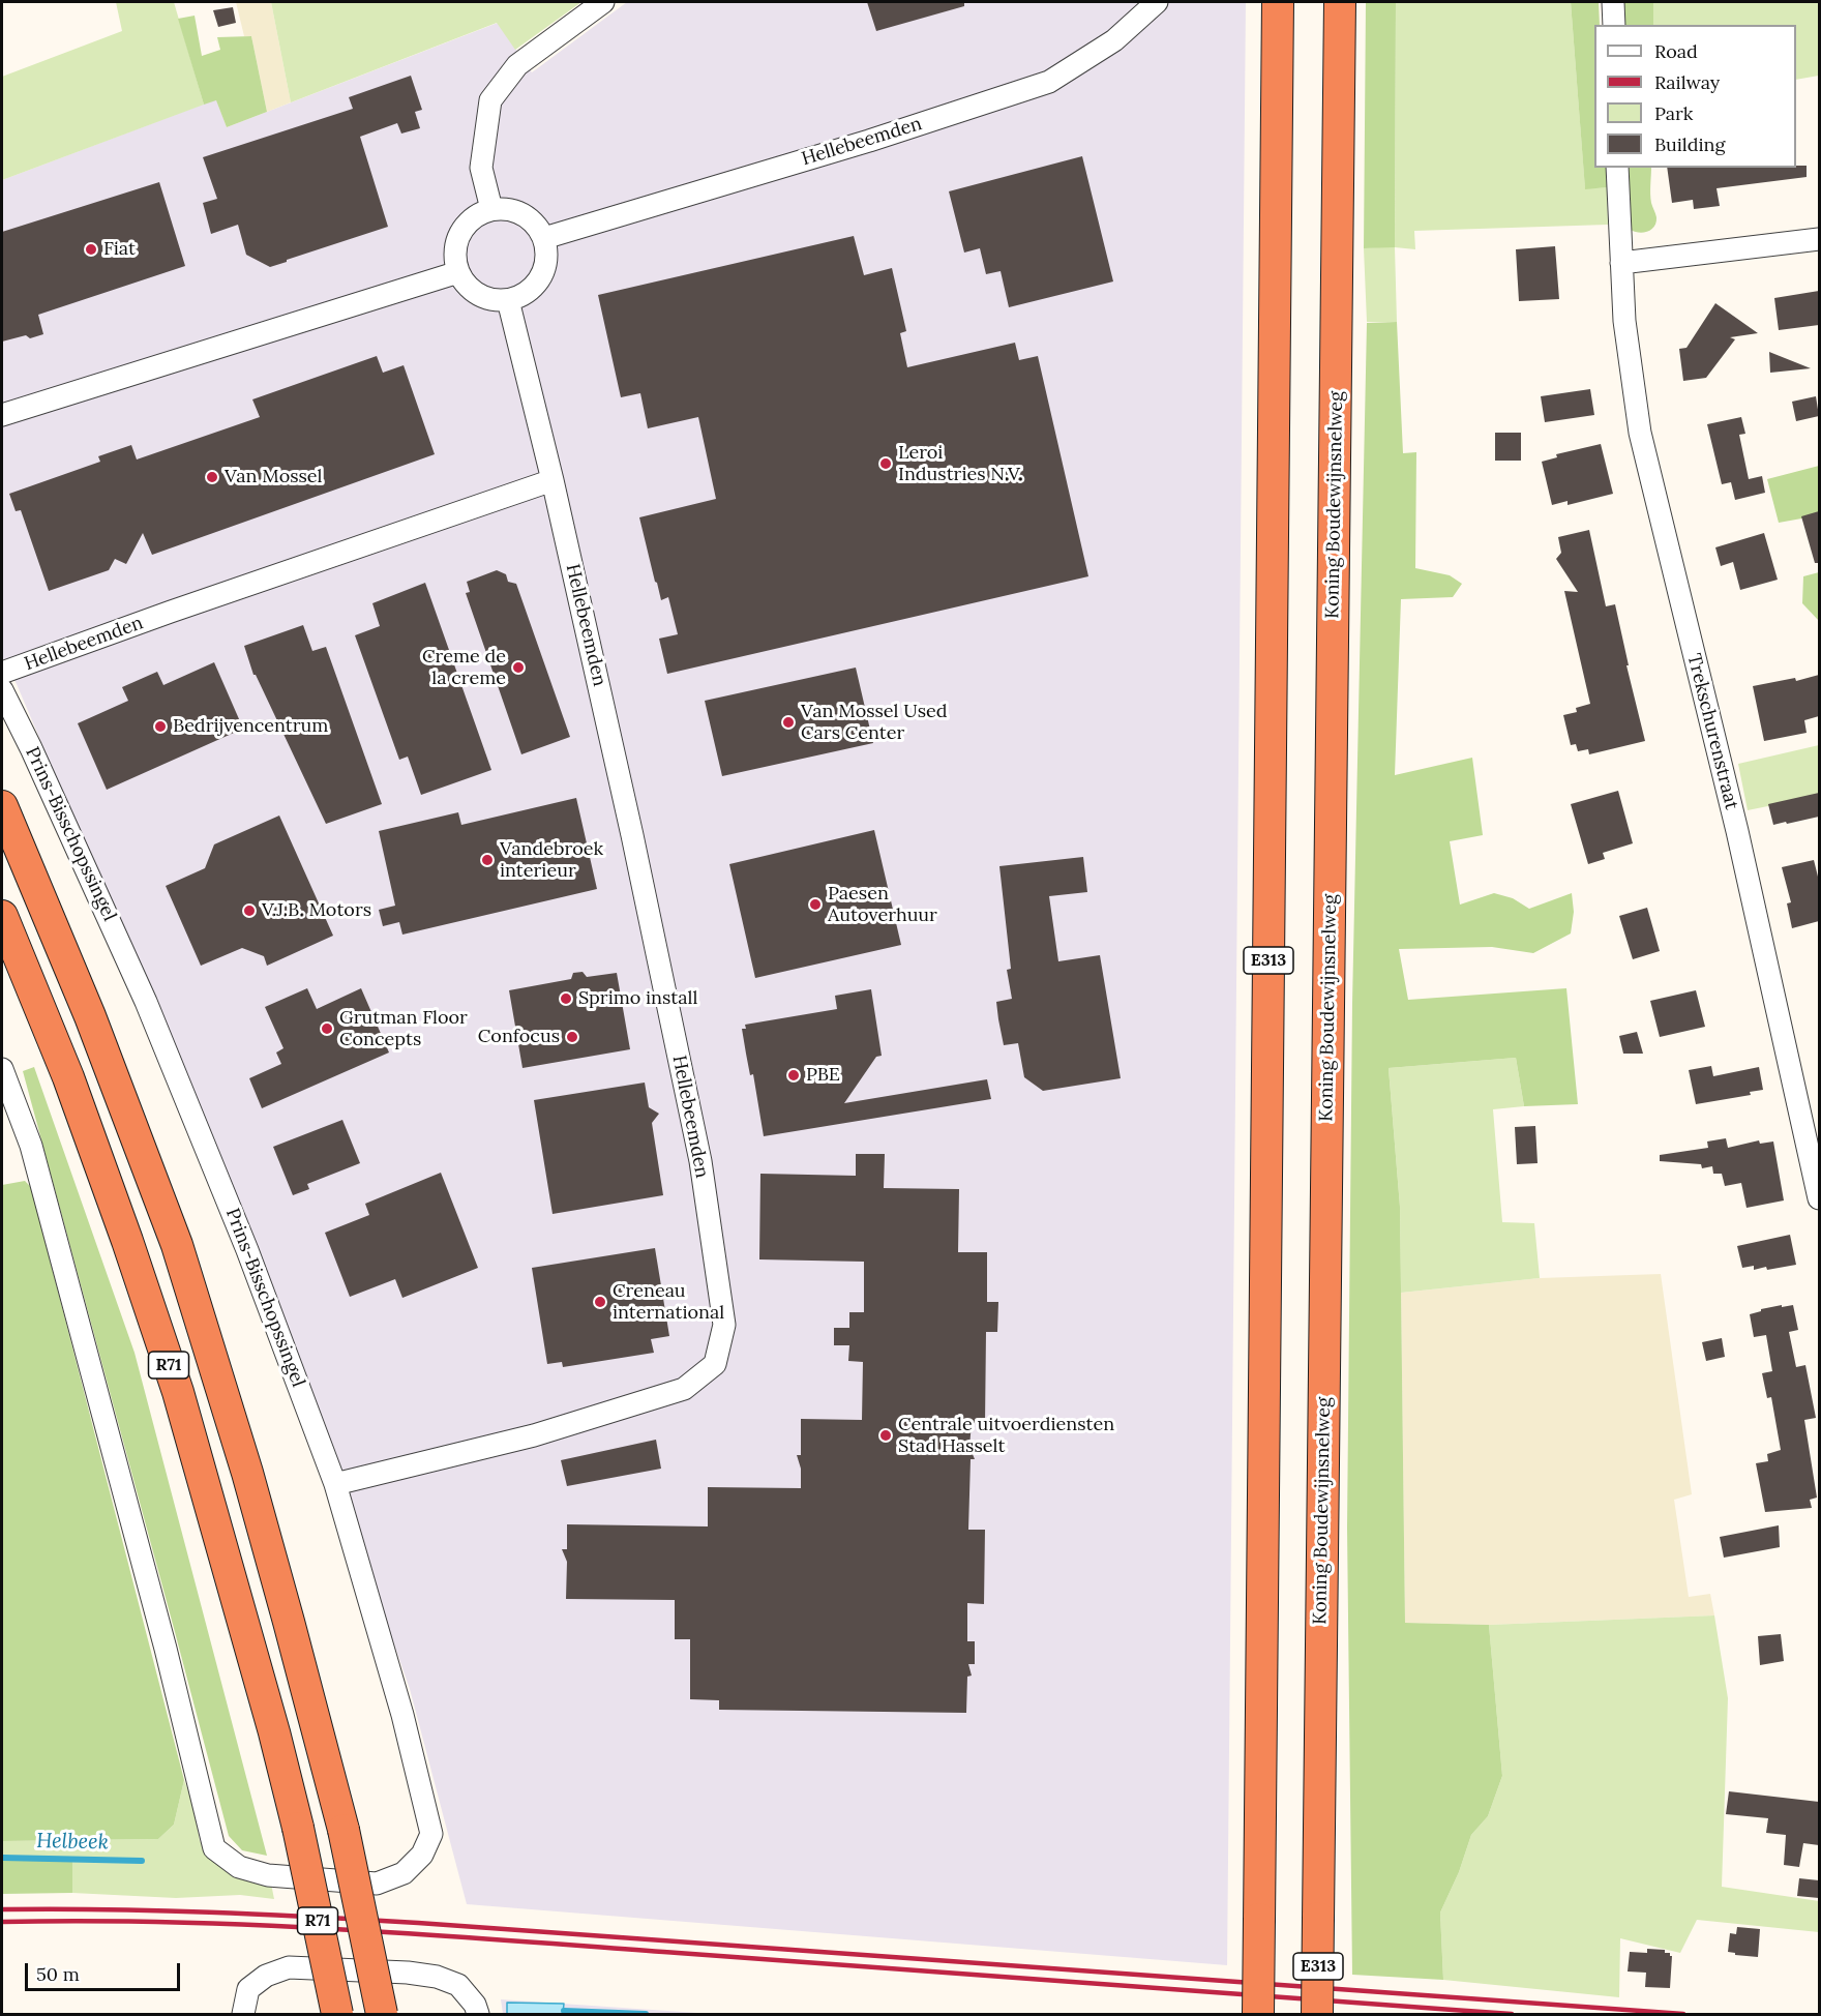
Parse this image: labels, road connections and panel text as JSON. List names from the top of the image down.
{
  "streets": {
    "highway": ["Koning Boudewijnsnelweg", "E313", "R71"],
    "street": ["Hellebeemden", "Trekschurenstraat", "Prins-Bisschopssingel"]
  },
  "crossings": [
    ["Hellebeemden", "Prins-Bisschopssingel"]
  ],
  "water": ["Helbeek"],
  "places": [
    "Fiat",
    "Leroi Industries N.V.",
    "Van Mossel",
    "Creme de la creme",
    "Van Mossel Used Cars Center",
    "Bedrijvencentrum",
    "Vandebroek interieur",
    "Paesen Autoverhuur",
    "V.J.B. Motors",
    "Sprimo install",
    "Grutman Floor Concepts",
    "Confocus",
    "PBE",
    "Creneau international",
    "Centrale uitvoerdiensten Stad Hasselt"
  ],
  "legend": [
    "Road",
    "Railway",
    "Park",
    "Building"
  ],
  "scale_bar": "50 m"
}
